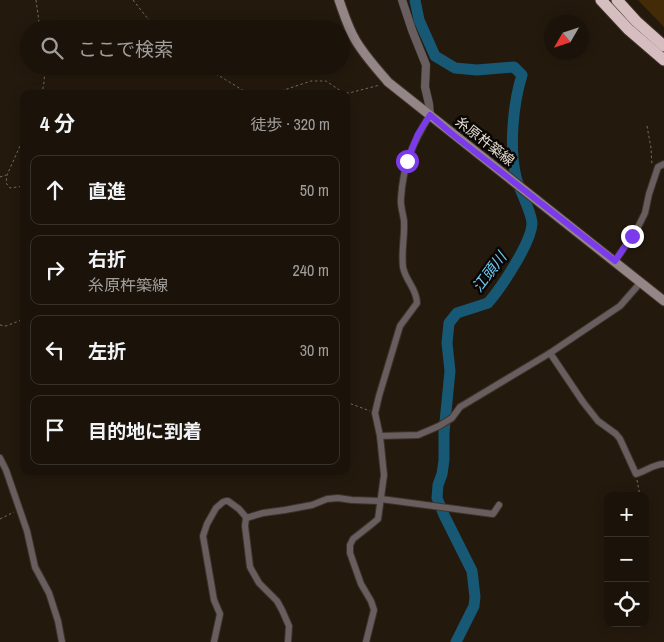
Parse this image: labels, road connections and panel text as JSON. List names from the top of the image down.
{
  "streets": {
    "main road": ["糸原杵築線"]
  },
  "water": ["江頭川"],
  "north": "bottom left",
  "page": {
    "search": "ここで検索",
    "heading": ["4 分", "徒歩 · 320 m"],
    "list": [
      ["直進", "50 m"],
      ["右折", "糸原杵築線", "240 m"],
      ["左折", "30 m"],
      "目的地に到着"
    ],
    "map_buttons": ["+", "−"]
  }
}
